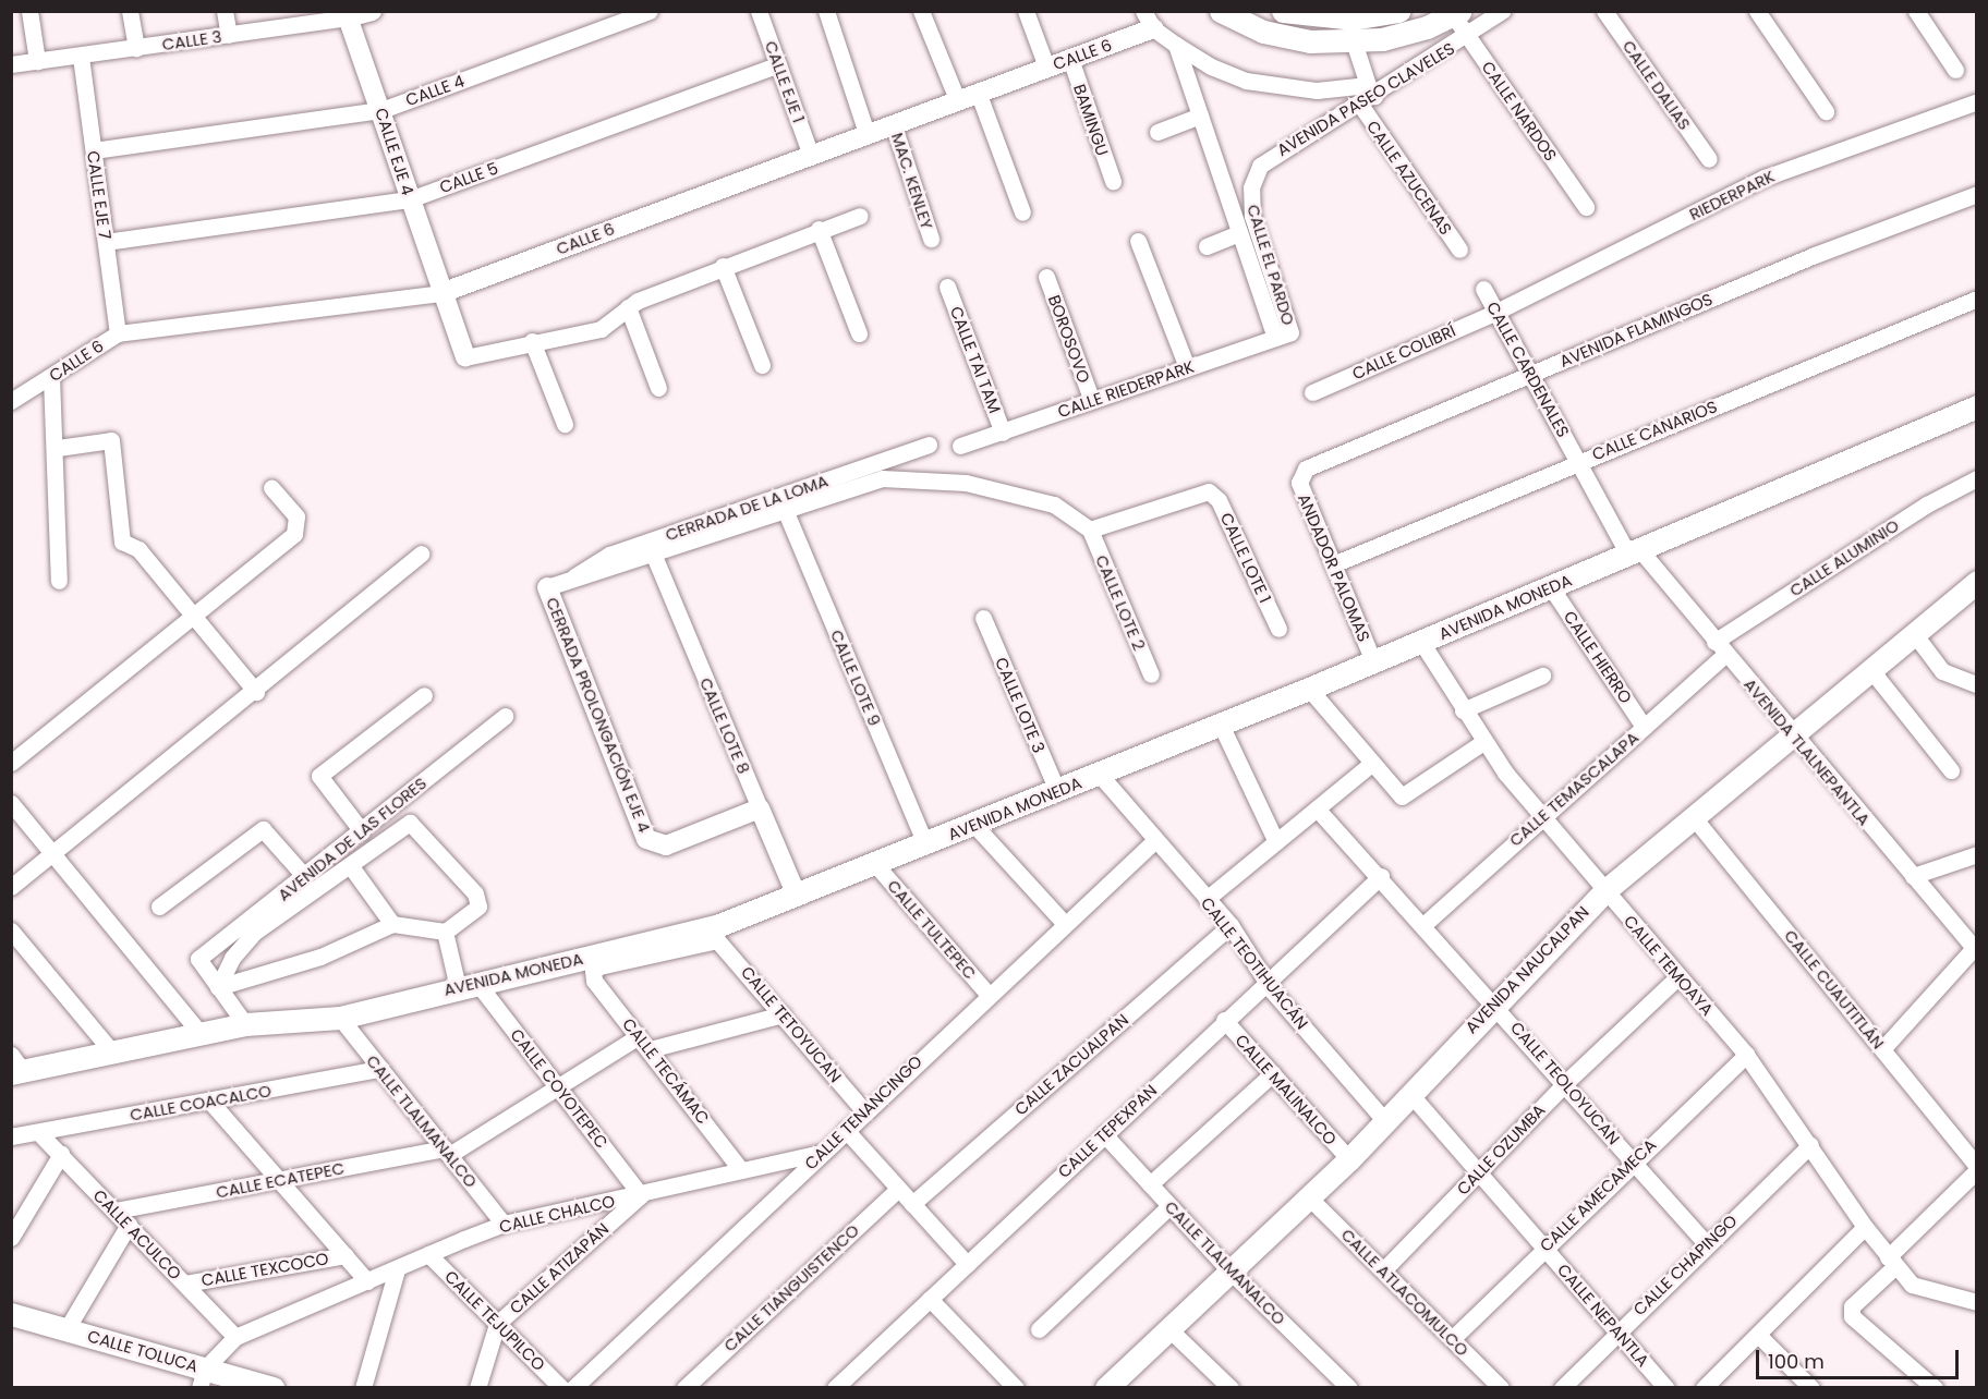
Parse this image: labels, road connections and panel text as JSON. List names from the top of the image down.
{
  "streets": {
    "main road": ["AVENIDA MONEDA", "AVENIDA NAUCALPAN", "CALLE TOLUCA"],
    "street": [
      "CALLE 3",
      "CALLE 6",
      "CALLE EJE 1",
      "CALLE DALIAS",
      "CALLE 4",
      "AVENIDA PASEO CLAVELES",
      "CALLE NARDOS",
      "BAMINGU",
      "CALLE EJE 4",
      "CALLE 5",
      "CALLE AZUCENAS",
      "MAC. KENLEY",
      "CALLE EJE 7",
      "RIEDERPARK",
      "CALLE EL PARDO",
      "AVENIDA FLAMINGOS",
      "BOROSOVO",
      "CALLE COLIBRÍ",
      "CALLE TAI TAM",
      "CALLE CARDENALES",
      "CALLE RIEDERPARK",
      "CALLE CANARIOS",
      "CERRADA DE LA LOMA",
      "CALLE LOTE 1",
      "CALLE ALUMINIO",
      "ANDADOR PALOMAS",
      "CALLE LOTE 2",
      "CALLE HIERRO",
      "CALLE LOTE 9",
      "CALLE LOTE 3",
      "CERRADA PROLONGACIÓN EJE 4",
      "CALLE LOTE 8",
      "AVENIDA TLALNEPANTLA",
      "CALLE TEMASCALAPA",
      "AVENIDA DE LAS FLORES",
      "CALLE TULTEPEC",
      "CALLE TEOTIHUACÁN",
      "CALLE TEMOAYA",
      "CALLE CUAUTITLÁN",
      "CALLE TETOYUCAN",
      "CALLE ZACUALPAN",
      "CALLE TECÁMAC",
      "CALLE TEOLOYUCAN",
      "CALLE COYOTEPEC",
      "CALLE MALINALCO",
      "CALLE COACALCO",
      "CALLE TENANCINGO",
      "CALLE TLALMANALCO",
      "CALLE TEPEXPAN",
      "CALLE OZUMBA",
      "CALLE ECATEPEC",
      "CALLE AMECAMECA",
      "CALLE CHALCO",
      "CALLE ACULCO",
      "CALLE CHAPINGO",
      "CALLE ATIZAPÁN",
      "CALLE TEXCOCO",
      "CALLE TIANGUISTENCO",
      "CALLE ATLACOMULCO",
      "CALLE NEPANTLA",
      "CALLE TEJUPILCO"
    ]
  },
  "crossings": [
    ["CALLE 3", "CALLE EJE 4"],
    ["CALLE 3", "CALLE EJE 7"],
    ["CALLE 6", "CALLE EJE 1"],
    ["CALLE 6", "BAMINGU"],
    ["CALLE 6", "CALLE EJE 4"],
    ["CALLE 6", "MAC. KENLEY"],
    ["CALLE 6", "CALLE EJE 7"],
    ["CALLE EJE 1", "CALLE 5"],
    ["CALLE 4", "CALLE EJE 4"],
    ["CALLE 4", "CALLE EJE 7"],
    ["AVENIDA PASEO CLAVELES", "CALLE NARDOS"],
    ["AVENIDA PASEO CLAVELES", "CALLE AZUCENAS"],
    ["AVENIDA PASEO CLAVELES", "CALLE EL PARDO"],
    ["CALLE EJE 4", "CALLE 5"],
    ["CALLE 5", "CALLE EJE 7"],
    ["RIEDERPARK", "CALLE COLIBRÍ"],
    ["RIEDERPARK", "CALLE CARDENALES"],
    ["CALLE EL PARDO", "CALLE RIEDERPARK"],
    ["AVENIDA FLAMINGOS", "CALLE CARDENALES"],
    ["AVENIDA FLAMINGOS", "ANDADOR PALOMAS"],
    ["BOROSOVO", "CALLE RIEDERPARK"],
    ["CALLE COLIBRÍ", "CALLE CARDENALES"],
    ["CALLE TAI TAM", "CALLE RIEDERPARK"],
    ["CALLE CARDENALES", "CALLE CANARIOS"],
    ["CALLE CARDENALES", "AVENIDA MONEDA"],
    ["CALLE CARDENALES", "AVENIDA TLALNEPANTLA"],
    ["CALLE CANARIOS", "ANDADOR PALOMAS"],
    ["CERRADA DE LA LOMA", "CALLE LOTE 9"],
    ["CERRADA DE LA LOMA", "CERRADA PROLONGACIÓN EJE 4"],
    ["CERRADA DE LA LOMA", "CALLE LOTE 8"],
    ["CALLE LOTE 1", "CALLE LOTE 2"],
    ["CALLE ALUMINIO", "AVENIDA TLALNEPANTLA"],
    ["CALLE ALUMINIO", "CALLE TEMASCALAPA"],
    ["ANDADOR PALOMAS", "AVENIDA MONEDA"],
    ["AVENIDA MONEDA", "CALLE HIERRO"],
    ["AVENIDA MONEDA", "CALLE LOTE 9"],
    ["AVENIDA MONEDA", "CALLE LOTE 3"],
    ["AVENIDA MONEDA", "CALLE LOTE 8"],
    ["AVENIDA MONEDA", "AVENIDA TLALNEPANTLA"],
    ["AVENIDA MONEDA", "CALLE TULTEPEC"],
    ["AVENIDA MONEDA", "CALLE TEOTIHUACÁN"],
    ["AVENIDA MONEDA", "CALLE TEMOAYA"],
    ["AVENIDA MONEDA", "CALLE COYOTEPEC"],
    ["AVENIDA MONEDA", "CALLE TLALMANALCO"],
    ["CALLE HIERRO", "CALLE TEMASCALAPA"],
    ["CERRADA PROLONGACIÓN EJE 4", "CALLE LOTE 8"],
    ["AVENIDA TLALNEPANTLA", "CALLE TEMASCALAPA"],
    ["AVENIDA TLALNEPANTLA", "AVENIDA NAUCALPAN"],
    ["CALLE TEMASCALAPA", "CALLE TEMOAYA"],
    ["CALLE TEMASCALAPA", "CALLE TEOLOYUCAN"],
    ["CALLE TULTEPEC", "CALLE TENANCINGO"],
    ["CALLE TEOTIHUACÁN", "AVENIDA NAUCALPAN"],
    ["CALLE TEOTIHUACÁN", "CALLE ZACUALPAN"],
    ["CALLE TEOTIHUACÁN", "CALLE TENANCINGO"],
    ["CALLE TEOTIHUACÁN", "CALLE TEPEXPAN"],
    ["CALLE TEMOAYA", "AVENIDA NAUCALPAN"],
    ["CALLE TEMOAYA", "CALLE OZUMBA"],
    ["CALLE TEMOAYA", "CALLE AMECAMECA"],
    ["CALLE TEMOAYA", "CALLE CHAPINGO"],
    ["AVENIDA NAUCALPAN", "CALLE CUAUTITLÁN"],
    ["AVENIDA NAUCALPAN", "CALLE TEOLOYUCAN"],
    ["AVENIDA NAUCALPAN", "CALLE MALINALCO"],
    ["AVENIDA NAUCALPAN", "CALLE TLALMANALCO"],
    ["AVENIDA NAUCALPAN", "CALLE ATLACOMULCO"],
    ["AVENIDA NAUCALPAN", "CALLE NEPANTLA"],
    ["CALLE TETOYUCAN", "CALLE TECÁMAC"],
    ["CALLE TETOYUCAN", "CALLE TENANCINGO"],
    ["CALLE TETOYUCAN", "CALLE ECATEPEC"],
    ["CALLE TECÁMAC", "CALLE ECATEPEC"],
    ["CALLE TECÁMAC", "CALLE CHALCO"],
    ["CALLE TEOLOYUCAN", "CALLE TEPEXPAN"],
    ["CALLE TEOLOYUCAN", "CALLE OZUMBA"],
    ["CALLE TEOLOYUCAN", "CALLE AMECAMECA"],
    ["CALLE TEOLOYUCAN", "CALLE CHAPINGO"],
    ["CALLE COYOTEPEC", "CALLE ECATEPEC"],
    ["CALLE COYOTEPEC", "CALLE CHALCO"],
    ["CALLE COYOTEPEC", "CALLE ATIZAPÁN"],
    ["CALLE MALINALCO", "CALLE TEPEXPAN"],
    ["CALLE COACALCO", "CALLE TLALMANALCO"],
    ["CALLE COACALCO", "CALLE ACULCO"],
    ["CALLE TENANCINGO", "CALLE CHALCO"],
    ["CALLE TLALMANALCO", "CALLE TEPEXPAN"],
    ["CALLE TLALMANALCO", "CALLE ECATEPEC"],
    ["CALLE TLALMANALCO", "CALLE CHALCO"],
    ["CALLE OZUMBA", "CALLE ATLACOMULCO"],
    ["CALLE OZUMBA", "CALLE NEPANTLA"],
    ["CALLE ECATEPEC", "CALLE ACULCO"],
    ["CALLE AMECAMECA", "CALLE ATLACOMULCO"],
    ["CALLE AMECAMECA", "CALLE NEPANTLA"],
    ["CALLE CHALCO", "CALLE ACULCO"],
    ["CALLE CHALCO", "CALLE ATIZAPÁN"],
    ["CALLE CHALCO", "CALLE TEJUPILCO"],
    ["CALLE CHALCO", "CALLE TOLUCA"],
    ["CALLE ACULCO", "CALLE TEXCOCO"],
    ["CALLE CHAPINGO", "CALLE NEPANTLA"],
    ["CALLE ATIZAPÁN", "CALLE TEJUPILCO"]
  ],
  "scale_bar": "100 m"
}
